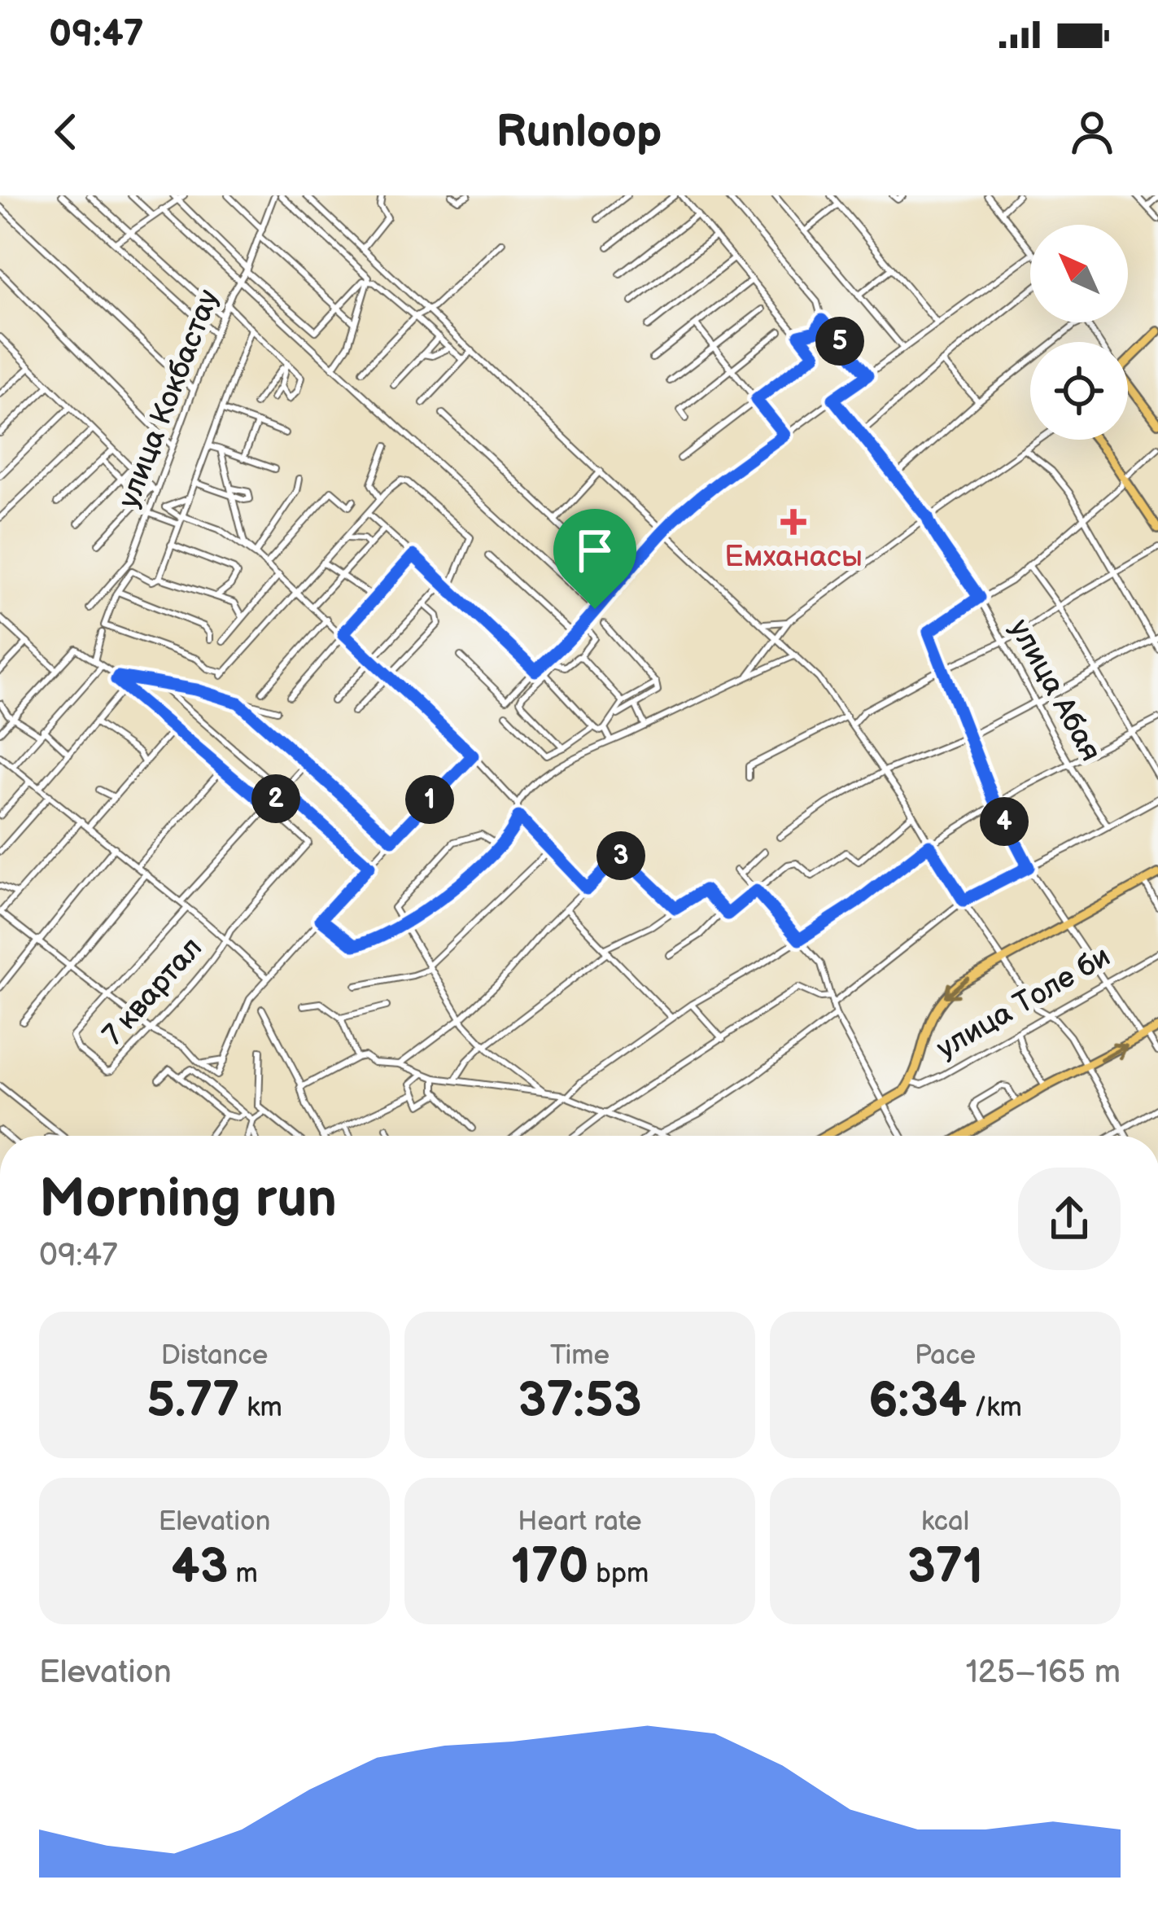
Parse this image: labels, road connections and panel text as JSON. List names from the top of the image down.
{
  "streets": {
    "street": [
      "улица Кокбастау",
      "улица Абая",
      "7 квартал",
      "улица Толе би"
    ]
  },
  "places": {
    "health": ["Емханасы"]
  },
  "north": "top left",
  "page": {
    "status": "09:47",
    "header": "Runloop",
    "pins": [
      "5",
      "2",
      "1",
      "4",
      "3"
    ],
    "heading": ["Morning run", "09:47"],
    "stats": [
      ["Distance", "5.77 km"],
      ["Time", "37:53"],
      ["Pace", "6:34 /km"],
      ["Elevation", "43 m"],
      ["Heart rate", "170 bpm"],
      ["kcal", "371"]
    ],
    "chart": ["Elevation", "125–165 m"]
  }
}
